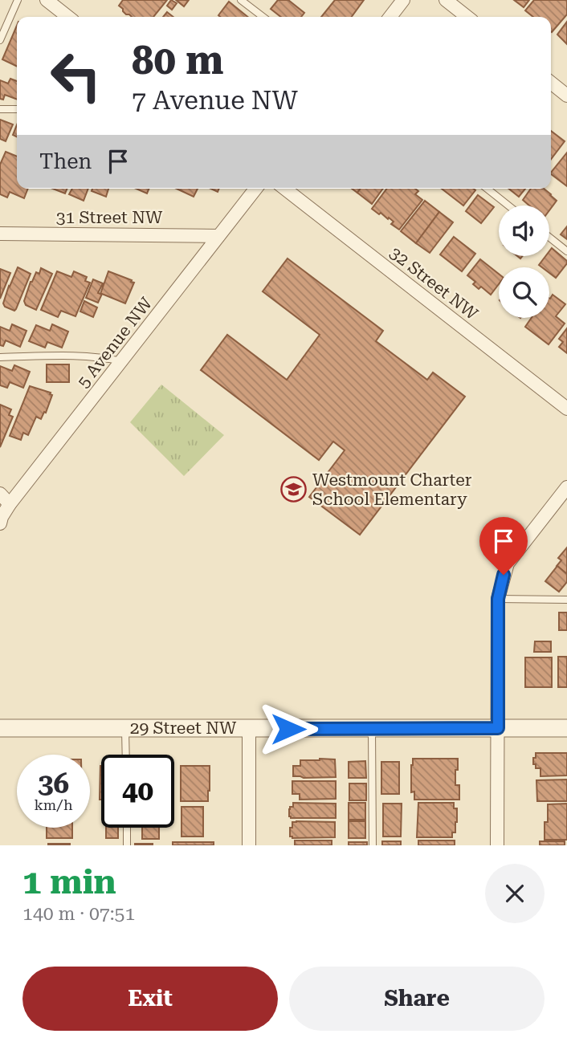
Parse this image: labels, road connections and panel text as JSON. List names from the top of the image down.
{
  "streets": {
    "street": [
      "31 Street NW",
      "32 Street NW",
      "5 Avenue NW",
      "29 Street NW"
    ]
  },
  "crossings": [
    ["31 Street NW", "5 Avenue NW"]
  ],
  "places": {
    "school or university": ["Westmount Charter School Elementary"]
  },
  "page": {
    "turn": ["80 m", "7 Avenue NW"],
    "then": "Then",
    "speed": "36 km/h",
    "limit": "40",
    "heading": ["1 min", "140 m · 07:51"],
    "buttons": ["Exit", "Share"]
  }
}
